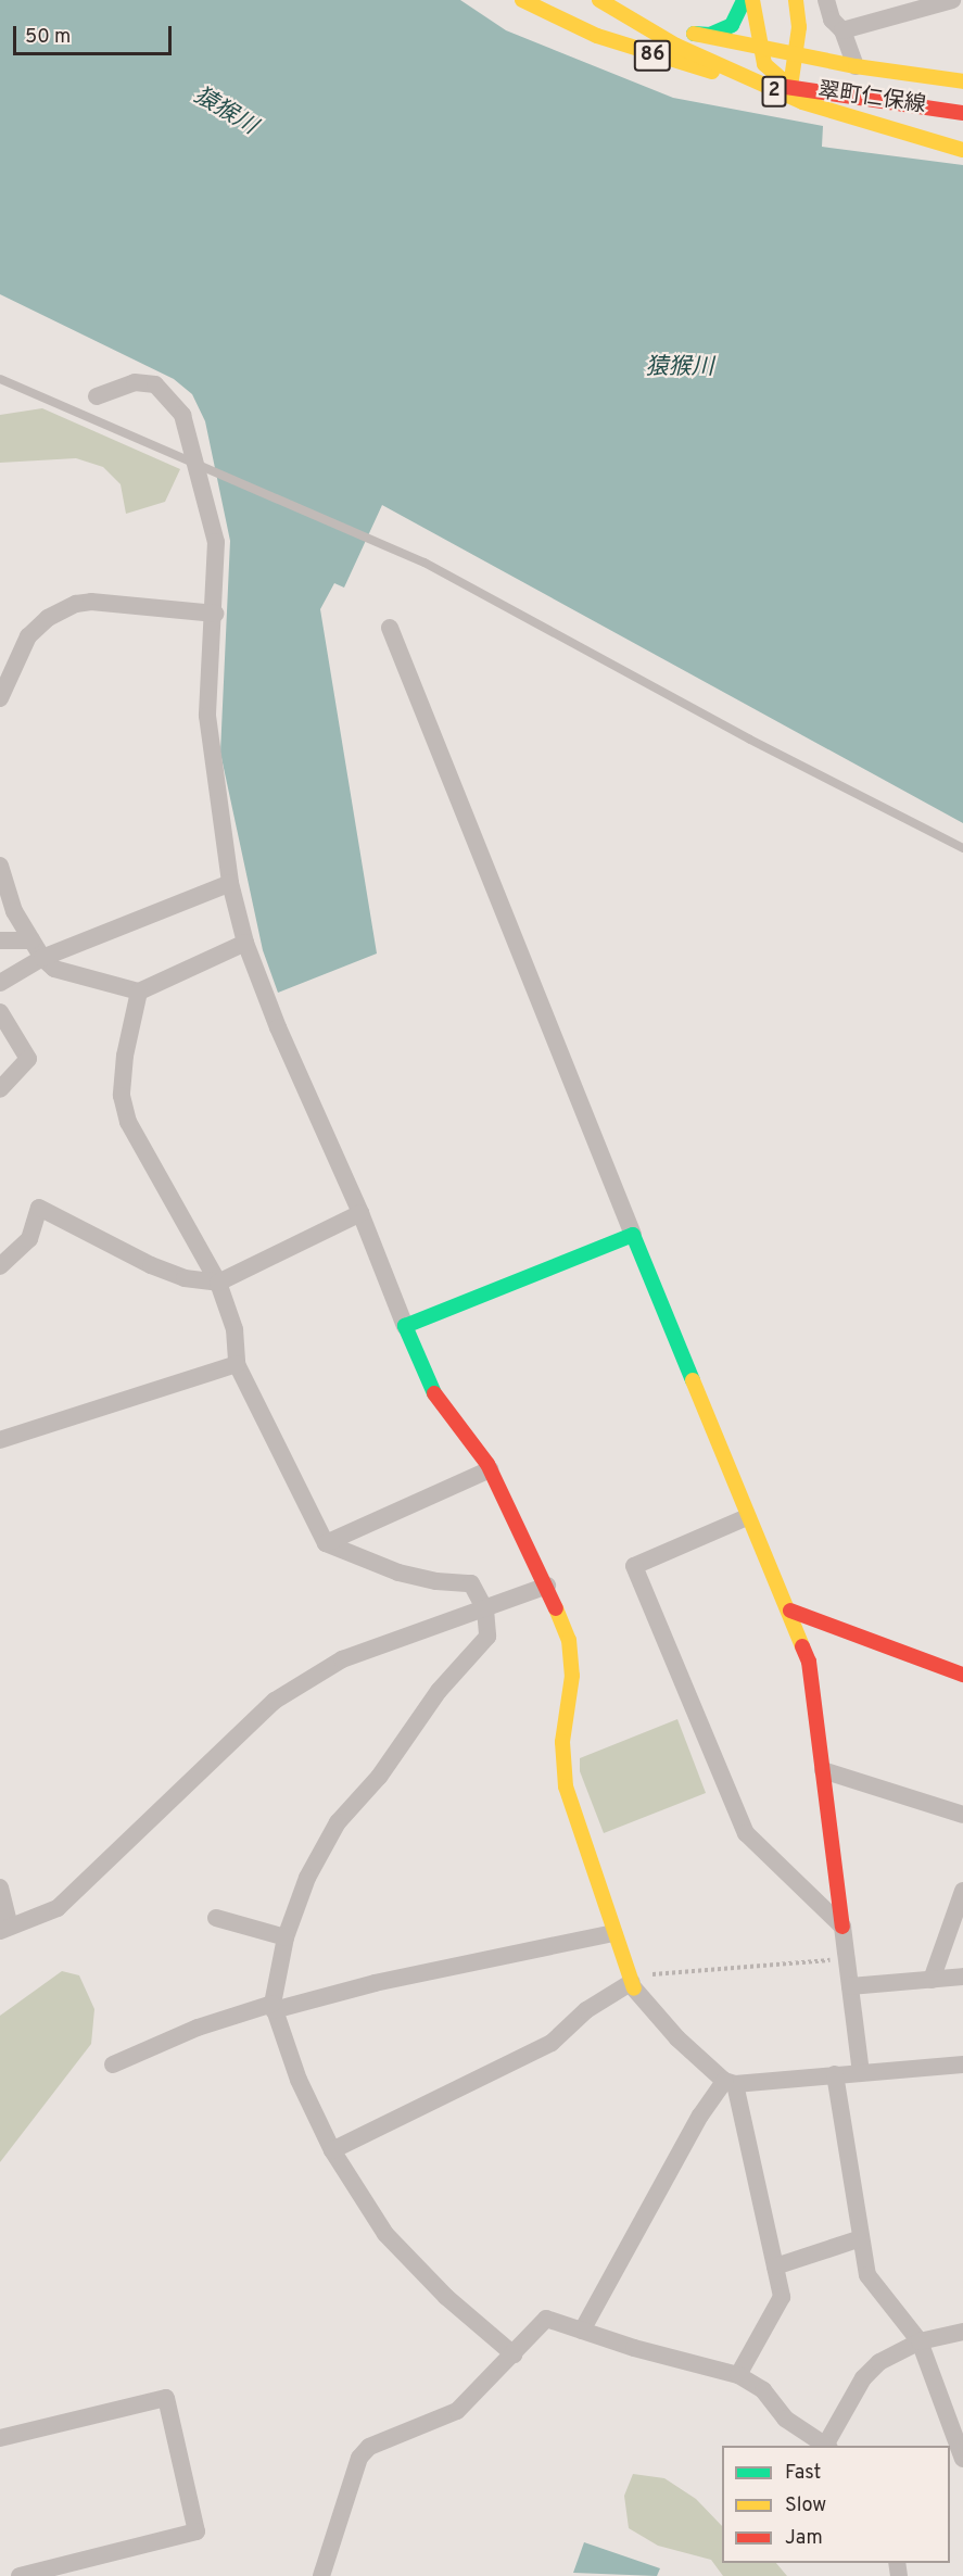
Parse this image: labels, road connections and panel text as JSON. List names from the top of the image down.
{
  "streets": {
    "main road": ["86", "2", "翠町仁保線"]
  },
  "water": ["猿猴川"],
  "legend": ["Fast", "Slow", "Jam"],
  "scale_bar": "50 m"
}
